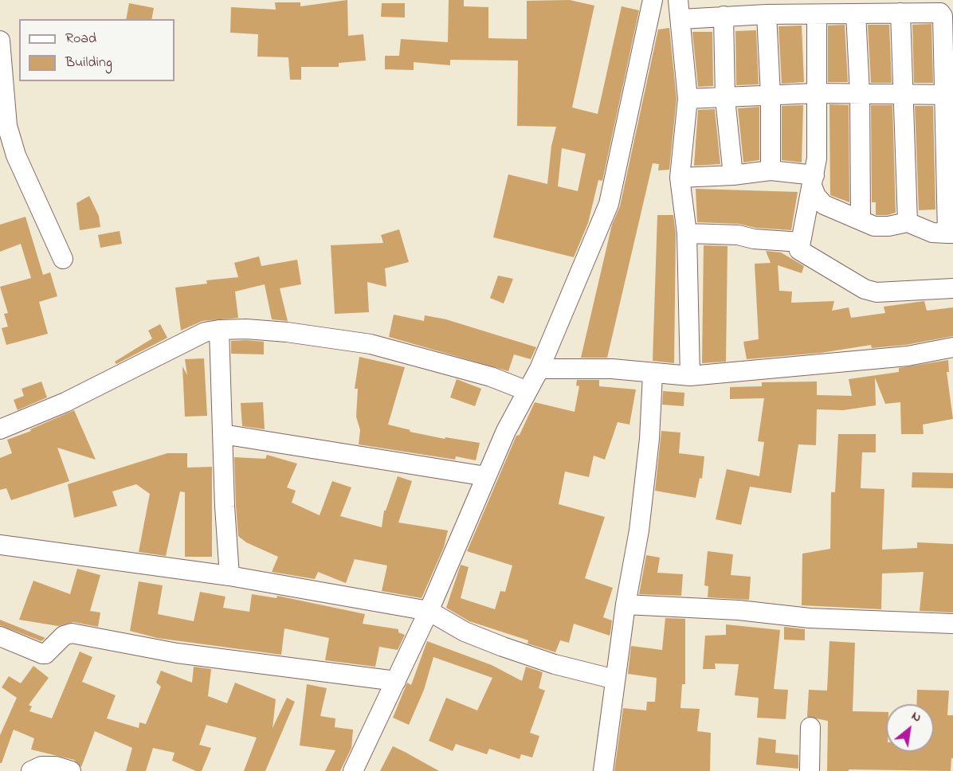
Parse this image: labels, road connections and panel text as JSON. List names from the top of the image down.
{
  "legend": ["Road", "Building"],
  "north": "top right"
}
